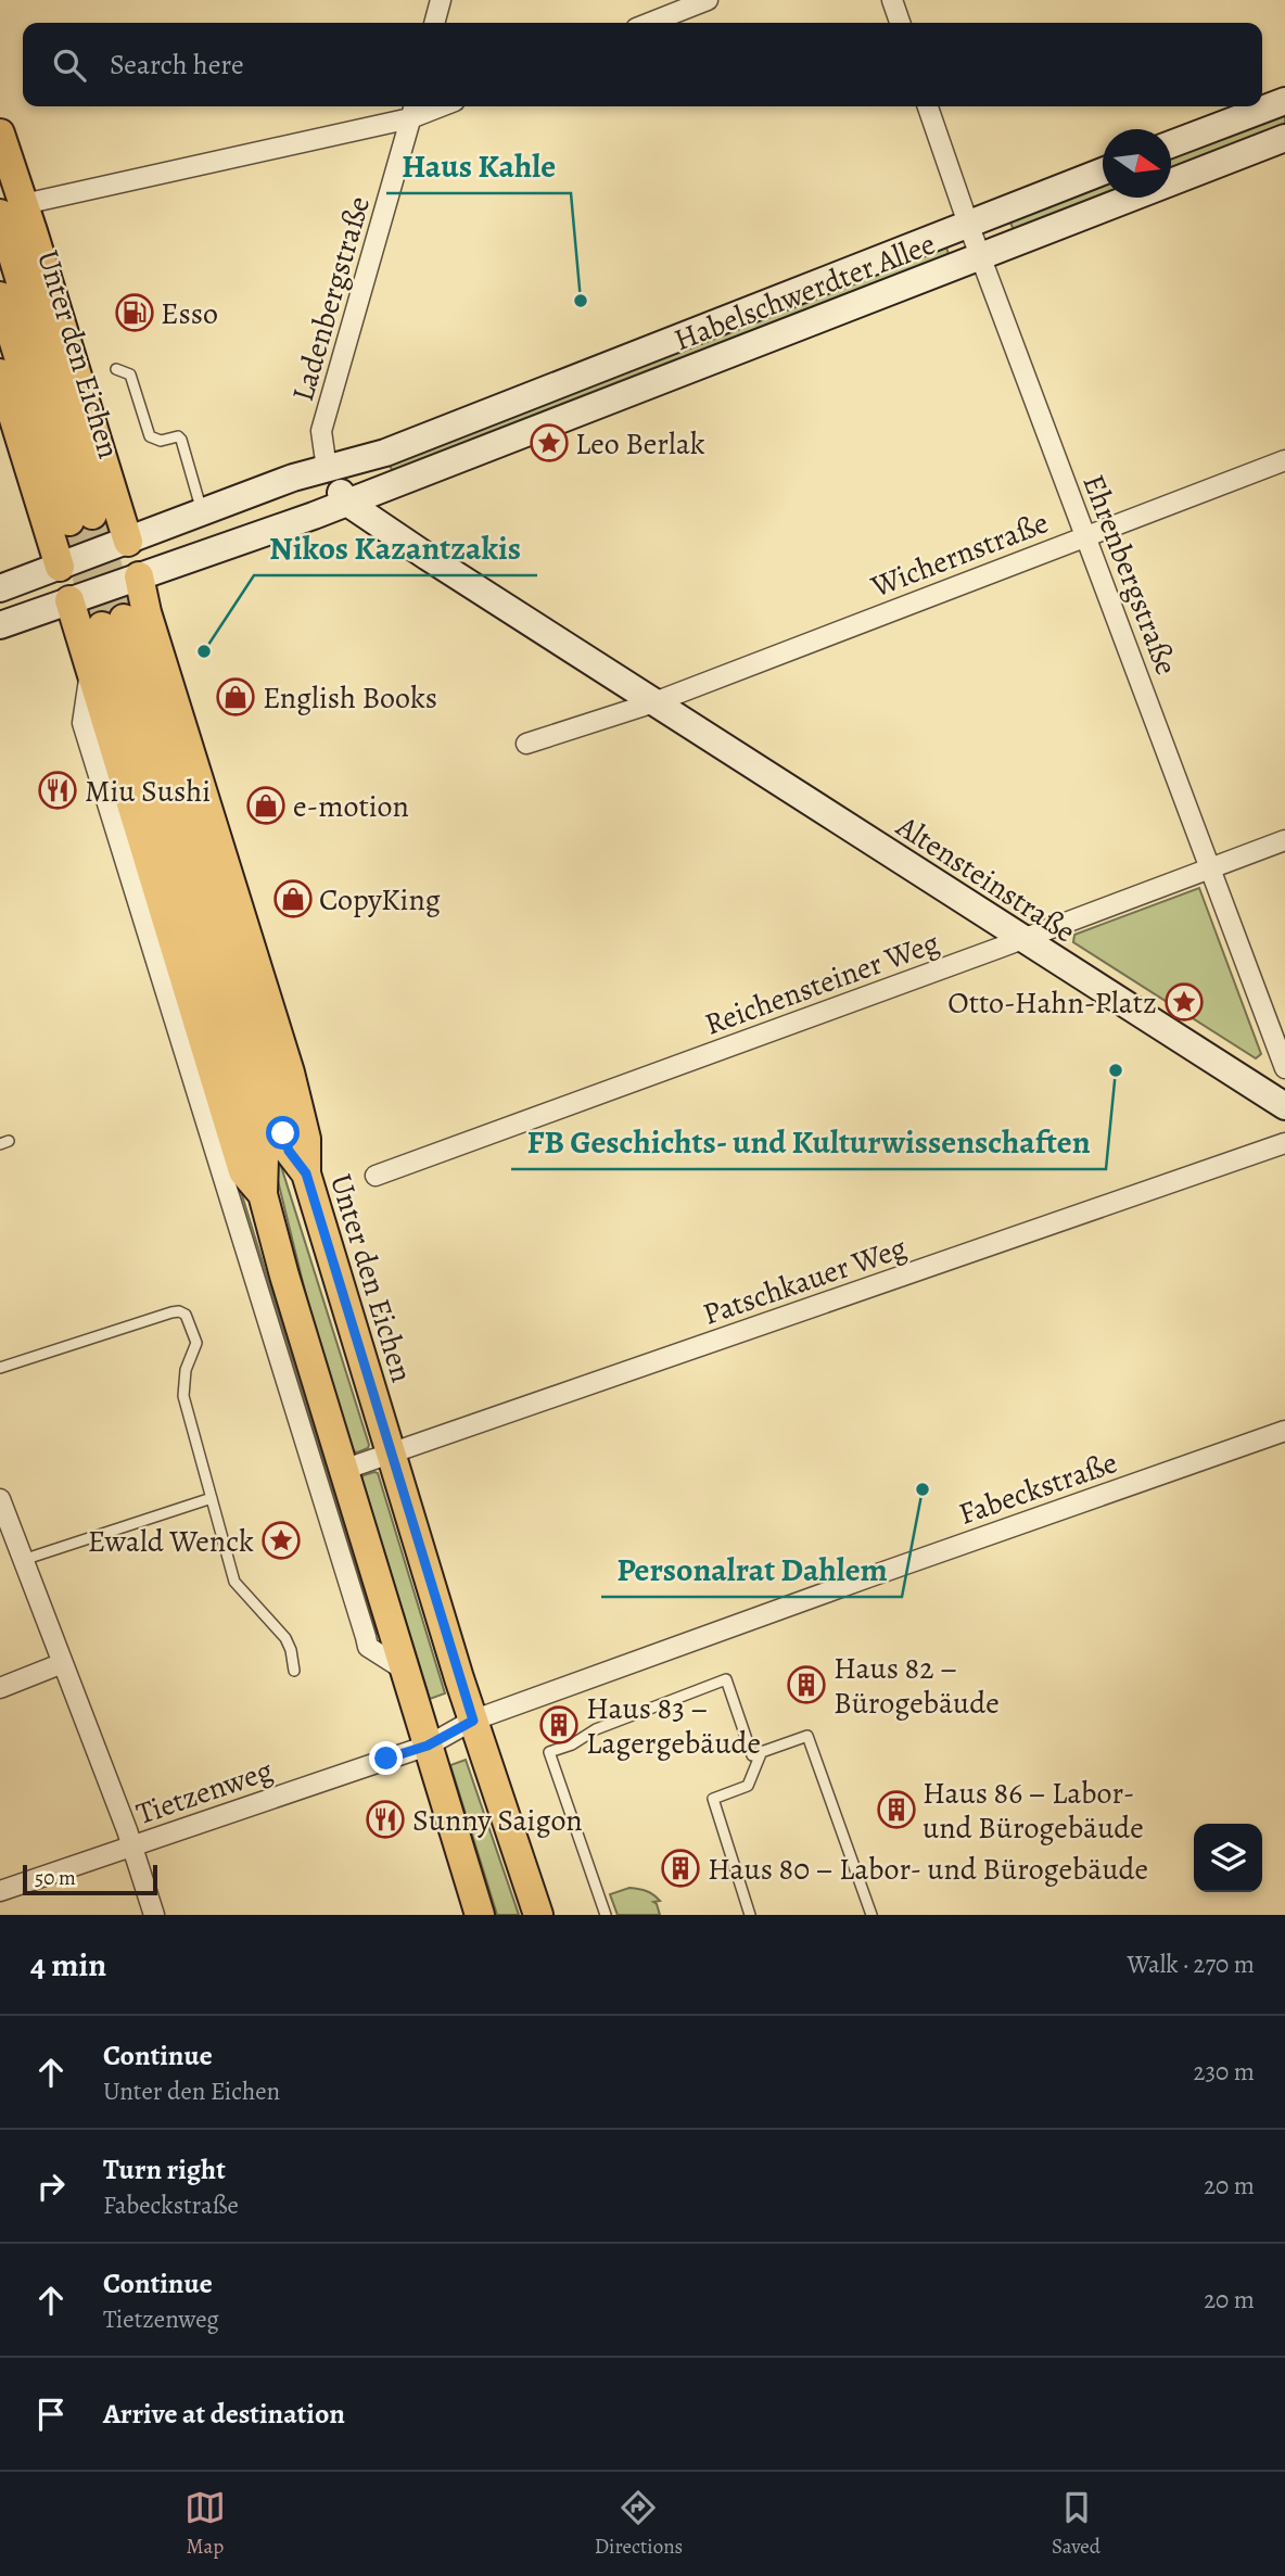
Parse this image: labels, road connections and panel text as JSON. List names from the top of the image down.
{
  "streets": {
    "main road": ["Habelschwerdter Allee", "Unter den Eichen", "Altensteinstraße"],
    "street": [
      "Ladenbergstraße",
      "Wichernstraße",
      "Ehrenbergstraße",
      "Reichensteiner Weg",
      "Patschkauer Weg",
      "Fabeckstraße",
      "Tietzenweg"
    ]
  },
  "crossings": [
    ["Habelschwerdter Allee", "Ladenbergstraße"],
    ["Habelschwerdter Allee", "Ehrenbergstraße"],
    ["Habelschwerdter Allee", "Altensteinstraße"],
    ["Unter den Eichen", "Patschkauer Weg"],
    ["Unter den Eichen", "Fabeckstraße"],
    ["Unter den Eichen", "Tietzenweg"],
    ["Wichernstraße", "Ehrenbergstraße"],
    ["Wichernstraße", "Altensteinstraße"],
    ["Ehrenbergstraße", "Reichensteiner Weg"],
    ["Altensteinstraße", "Reichensteiner Weg"],
    ["Fabeckstraße", "Tietzenweg"]
  ],
  "places": {
    "other": [
      "Haus Kahle",
      "Nikos Kazantzakis",
      "FB Geschichts- und Kulturwissenschaften",
      "Personalrat Dahlem"
    ],
    "fuel station": ["Esso"],
    "place": ["Leo Berlak", "Otto-Hahn-Platz", "Ewald Wenck"],
    "shop": ["English Books", "e-motion", "CopyKing"],
    "restaurant": ["Miu Sushi", "Sunny Saigon"],
    "building": [
      "Haus 82 – Bürogebäude",
      "Haus 83 – Lagergebäude",
      "Haus 86 – Labor- und Bürogebäude",
      "Haus 80 – Labor- und Bürogebäude"
    ]
  },
  "scale_bar": "50 m",
  "north": "right",
  "page": {
    "search": "Search here",
    "scale": "50 m",
    "heading": ["4 min", "Walk · 270 m"],
    "list": [
      ["Continue", "Unter den Eichen", "230 m"],
      ["Turn right", "Fabeckstraße", "20 m"],
      ["Continue", "Tietzenweg", "20 m"],
      "Arrive at destination"
    ],
    "nav": ["Map", "Directions", "Saved"]
  }
}
